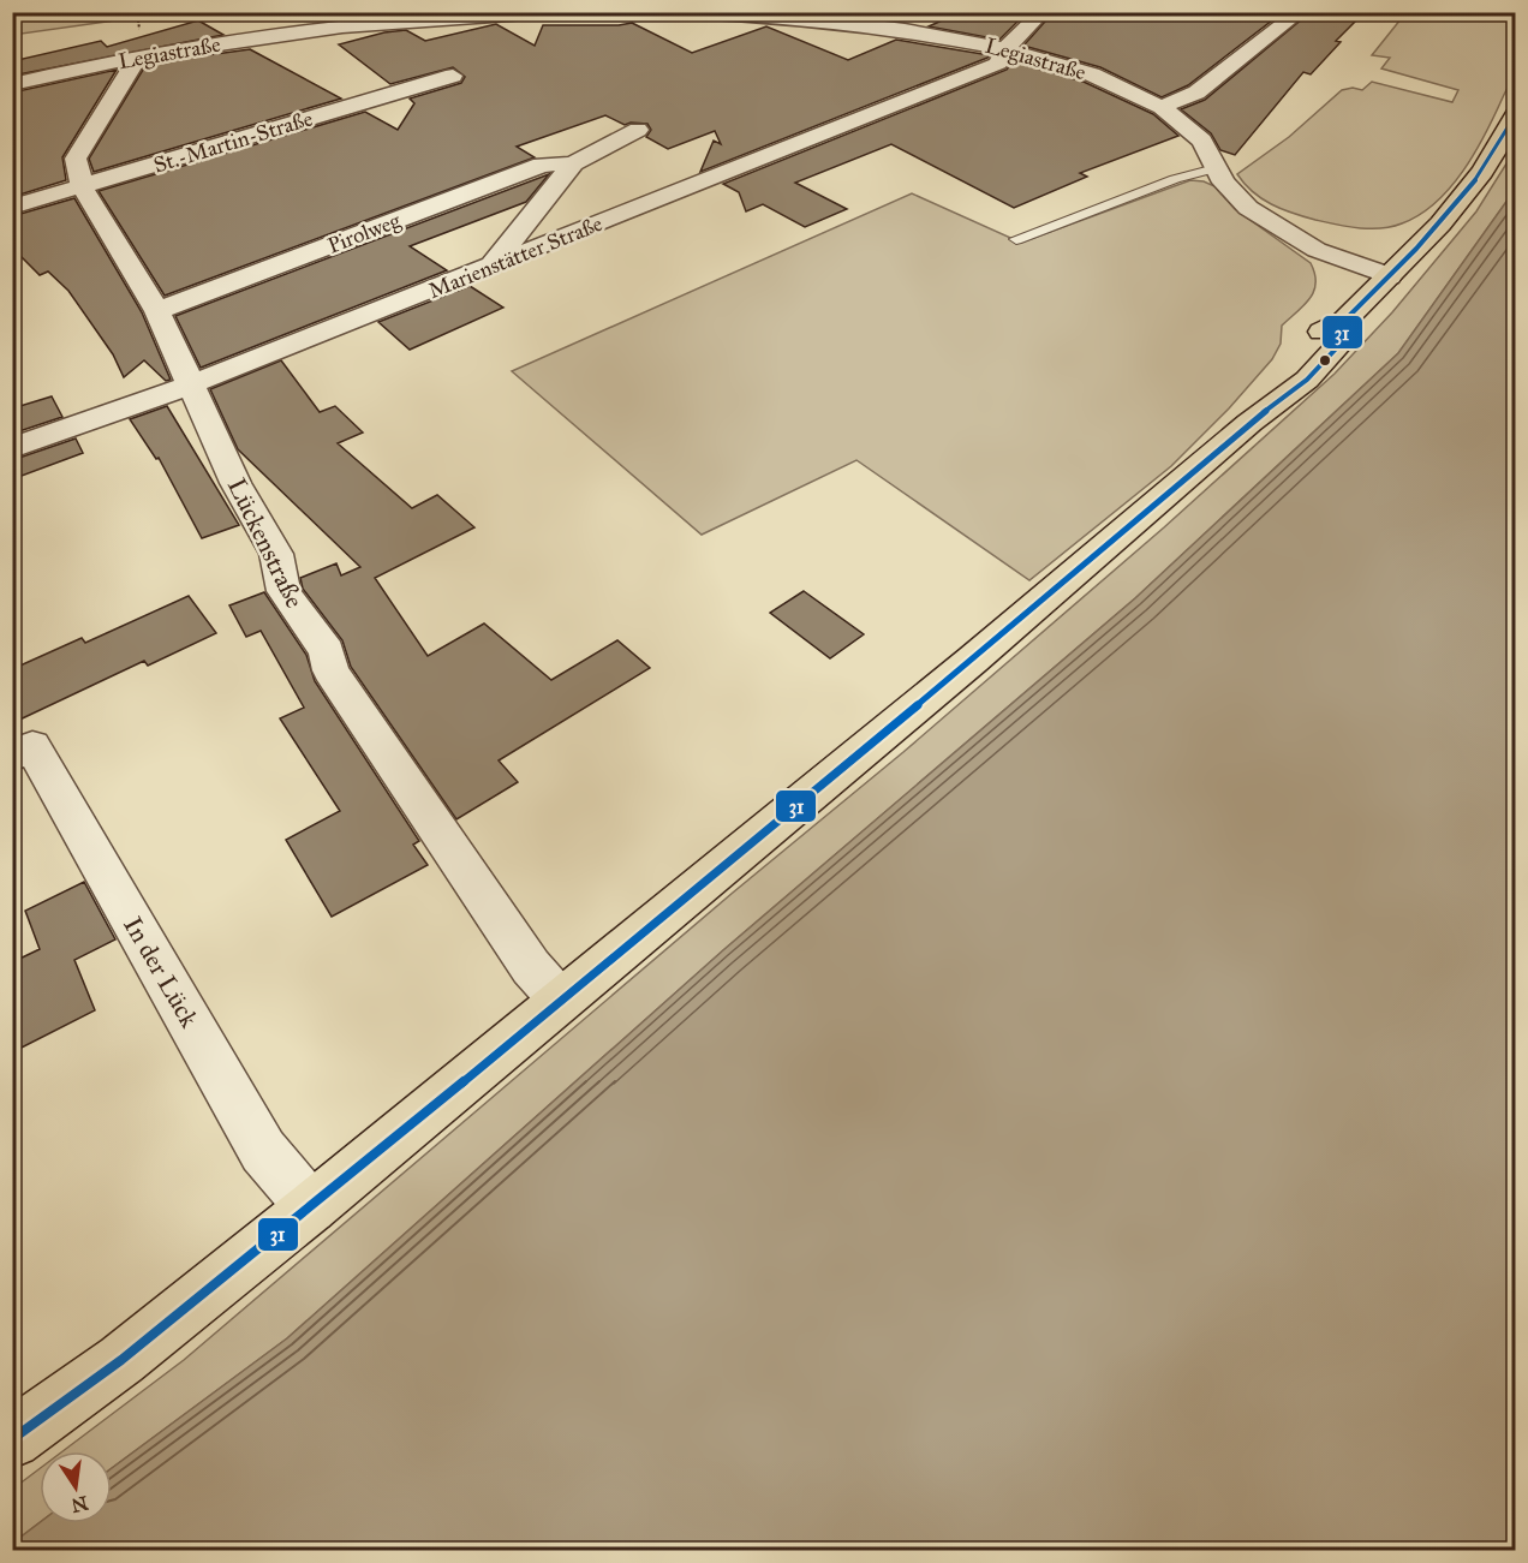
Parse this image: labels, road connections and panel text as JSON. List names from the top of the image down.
{
  "streets": {
    "street": [
      "Legiastraße",
      "St.-Martin-Straße",
      "Pirolweg",
      "Marienstätter Straße",
      "Lückenstraße",
      "In der Lück"
    ]
  },
  "crossings": [
    ["Legiastraße", "Marienstätter Straße"],
    ["Legiastraße", "Lückenstraße"],
    ["St.-Martin-Straße", "Lückenstraße"],
    ["Pirolweg", "Lückenstraße"],
    ["Marienstätter Straße", "Lückenstraße"]
  ],
  "lines": ["transit line 31"],
  "north": "bottom"
}
